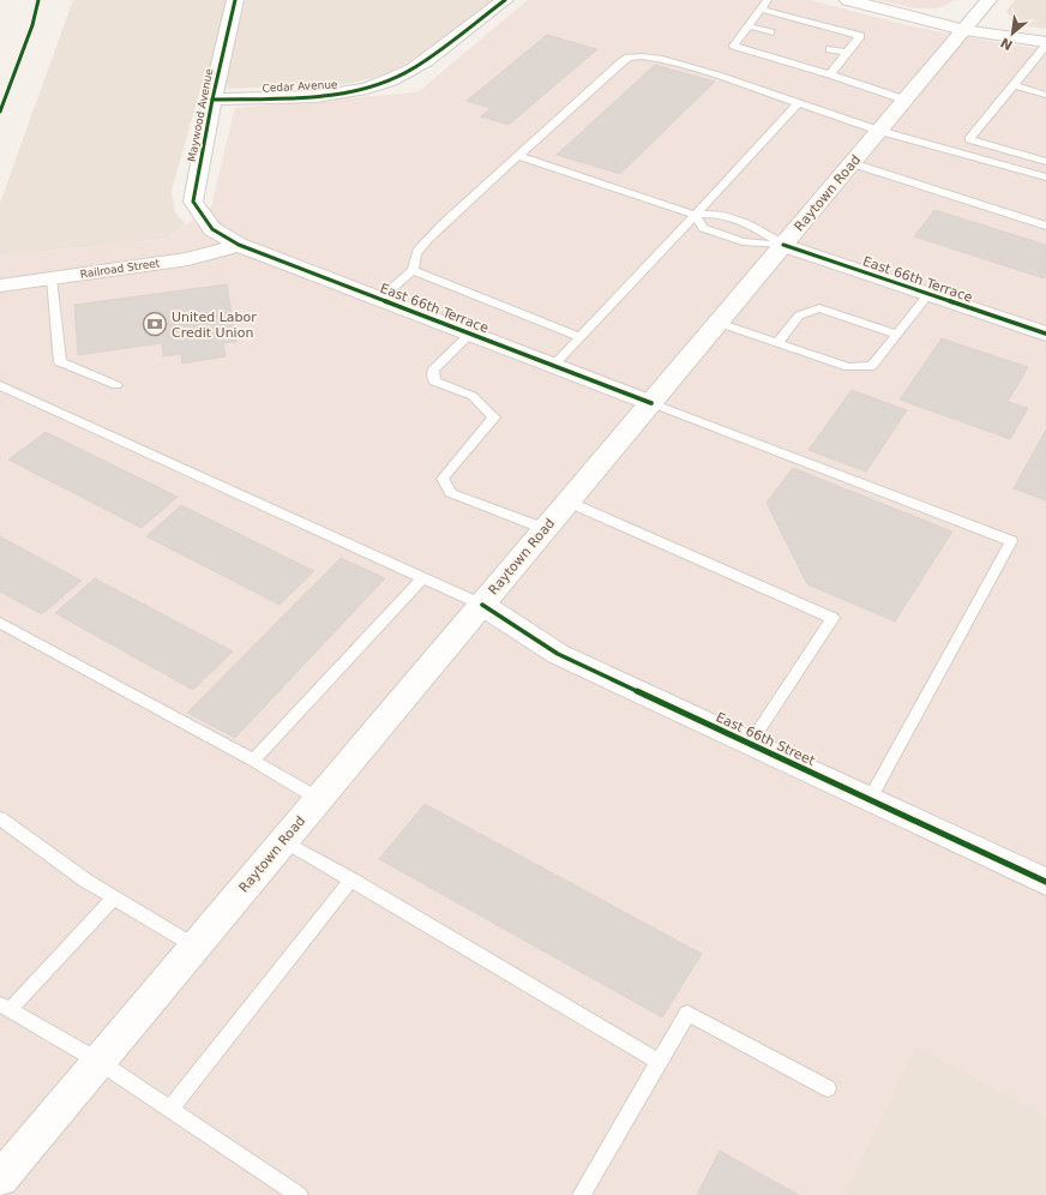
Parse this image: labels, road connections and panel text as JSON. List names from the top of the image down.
{
  "streets": {
    "street": [
      "Cedar Avenue",
      "Maywood Avenue",
      "Raytown Road",
      "Railroad Street",
      "East 66th Terrace",
      "East 66th Street"
    ]
  },
  "crossings": [
    ["Cedar Avenue", "Maywood Avenue"],
    ["Maywood Avenue", "East 66th Terrace"],
    ["Raytown Road", "East 66th Terrace"],
    ["Raytown Road", "East 66th Street"],
    ["Railroad Street", "East 66th Terrace"]
  ],
  "places": {
    "bank": ["United Labor Credit Union"]
  },
  "north": "bottom left"
}
